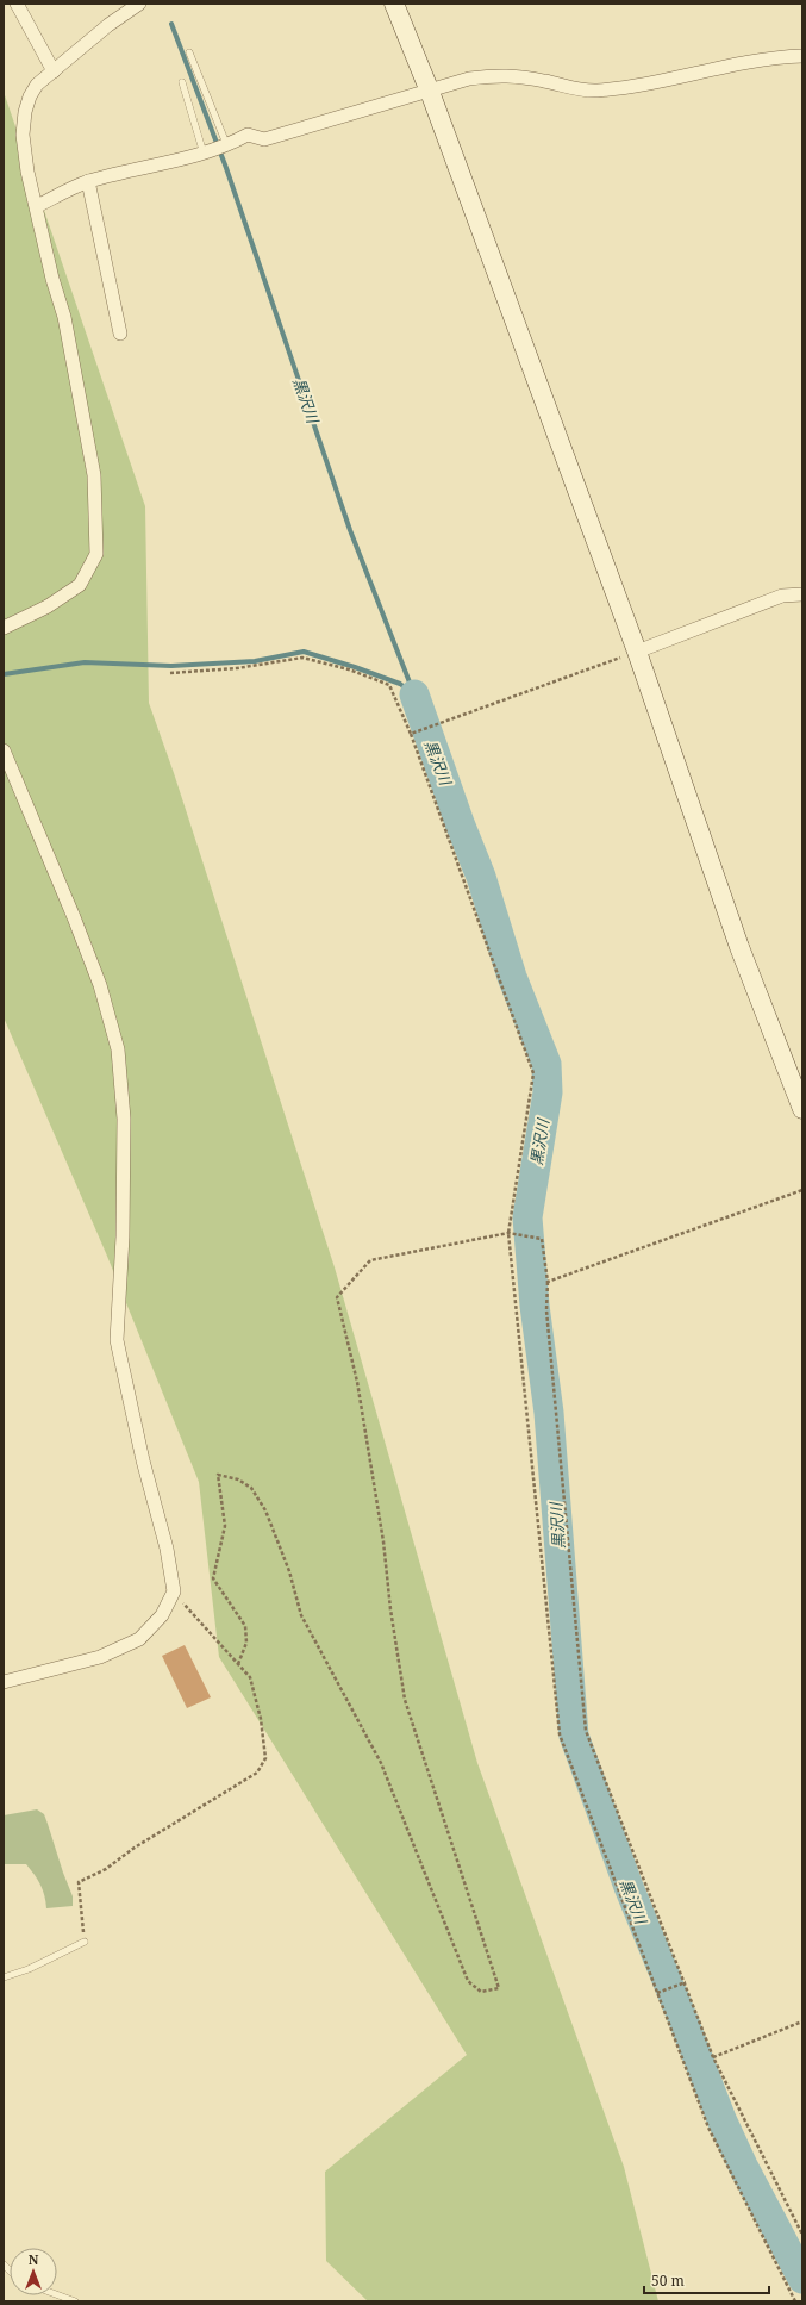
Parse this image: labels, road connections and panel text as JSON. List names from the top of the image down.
{
  "water": ["黒沢川"],
  "scale_bar": "50 m",
  "north": "top"
}
